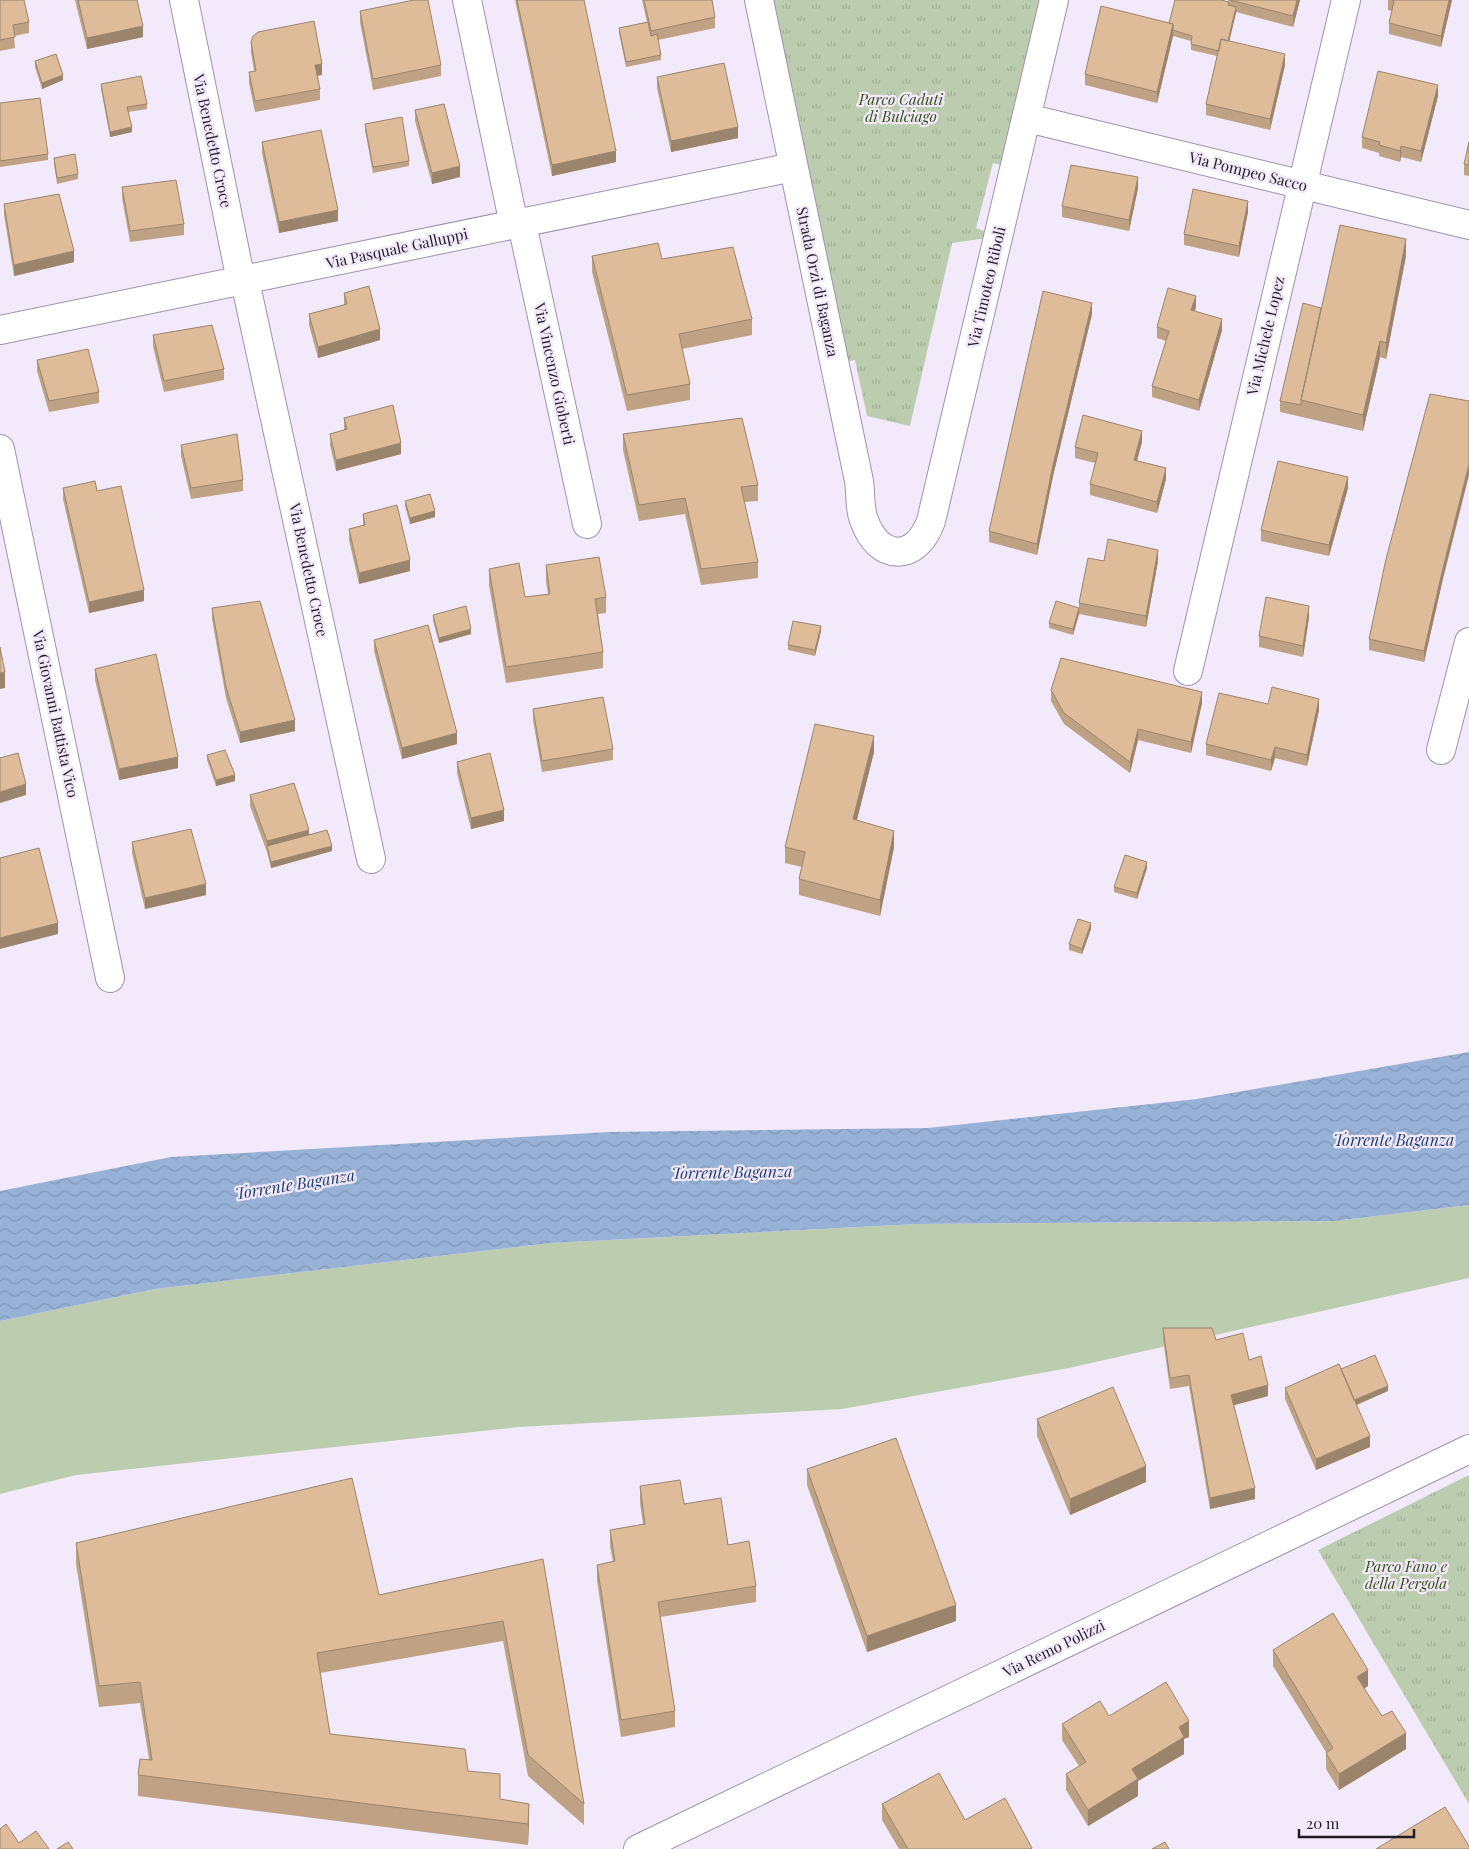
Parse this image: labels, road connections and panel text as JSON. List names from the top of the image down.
{
  "streets": {
    "street": [
      "Via Benedetto Croce",
      "Via Pompeo Sacco",
      "Via Pasquale Galluppi",
      "Strada Orzi di Baganza",
      "Via Timoteo Riboli",
      "Via Michele Lopez",
      "Via Vincenzo Gioberti",
      "Via Giovanni Battista Vico",
      "Via Remo Polizzi"
    ]
  },
  "crossings": [
    ["Via Benedetto Croce", "Via Pasquale Galluppi"],
    ["Via Pompeo Sacco", "Via Timoteo Riboli"],
    ["Via Pompeo Sacco", "Via Michele Lopez"],
    ["Via Pasquale Galluppi", "Strada Orzi di Baganza"],
    ["Via Pasquale Galluppi", "Via Vincenzo Gioberti"],
    ["Strada Orzi di Baganza", "Via Timoteo Riboli"]
  ],
  "water": ["Torrente Baganza"],
  "parks": ["Parco Caduti di Bulciago", "Parco Fano e della Pergola"],
  "scale_bar": "20 m"
}
